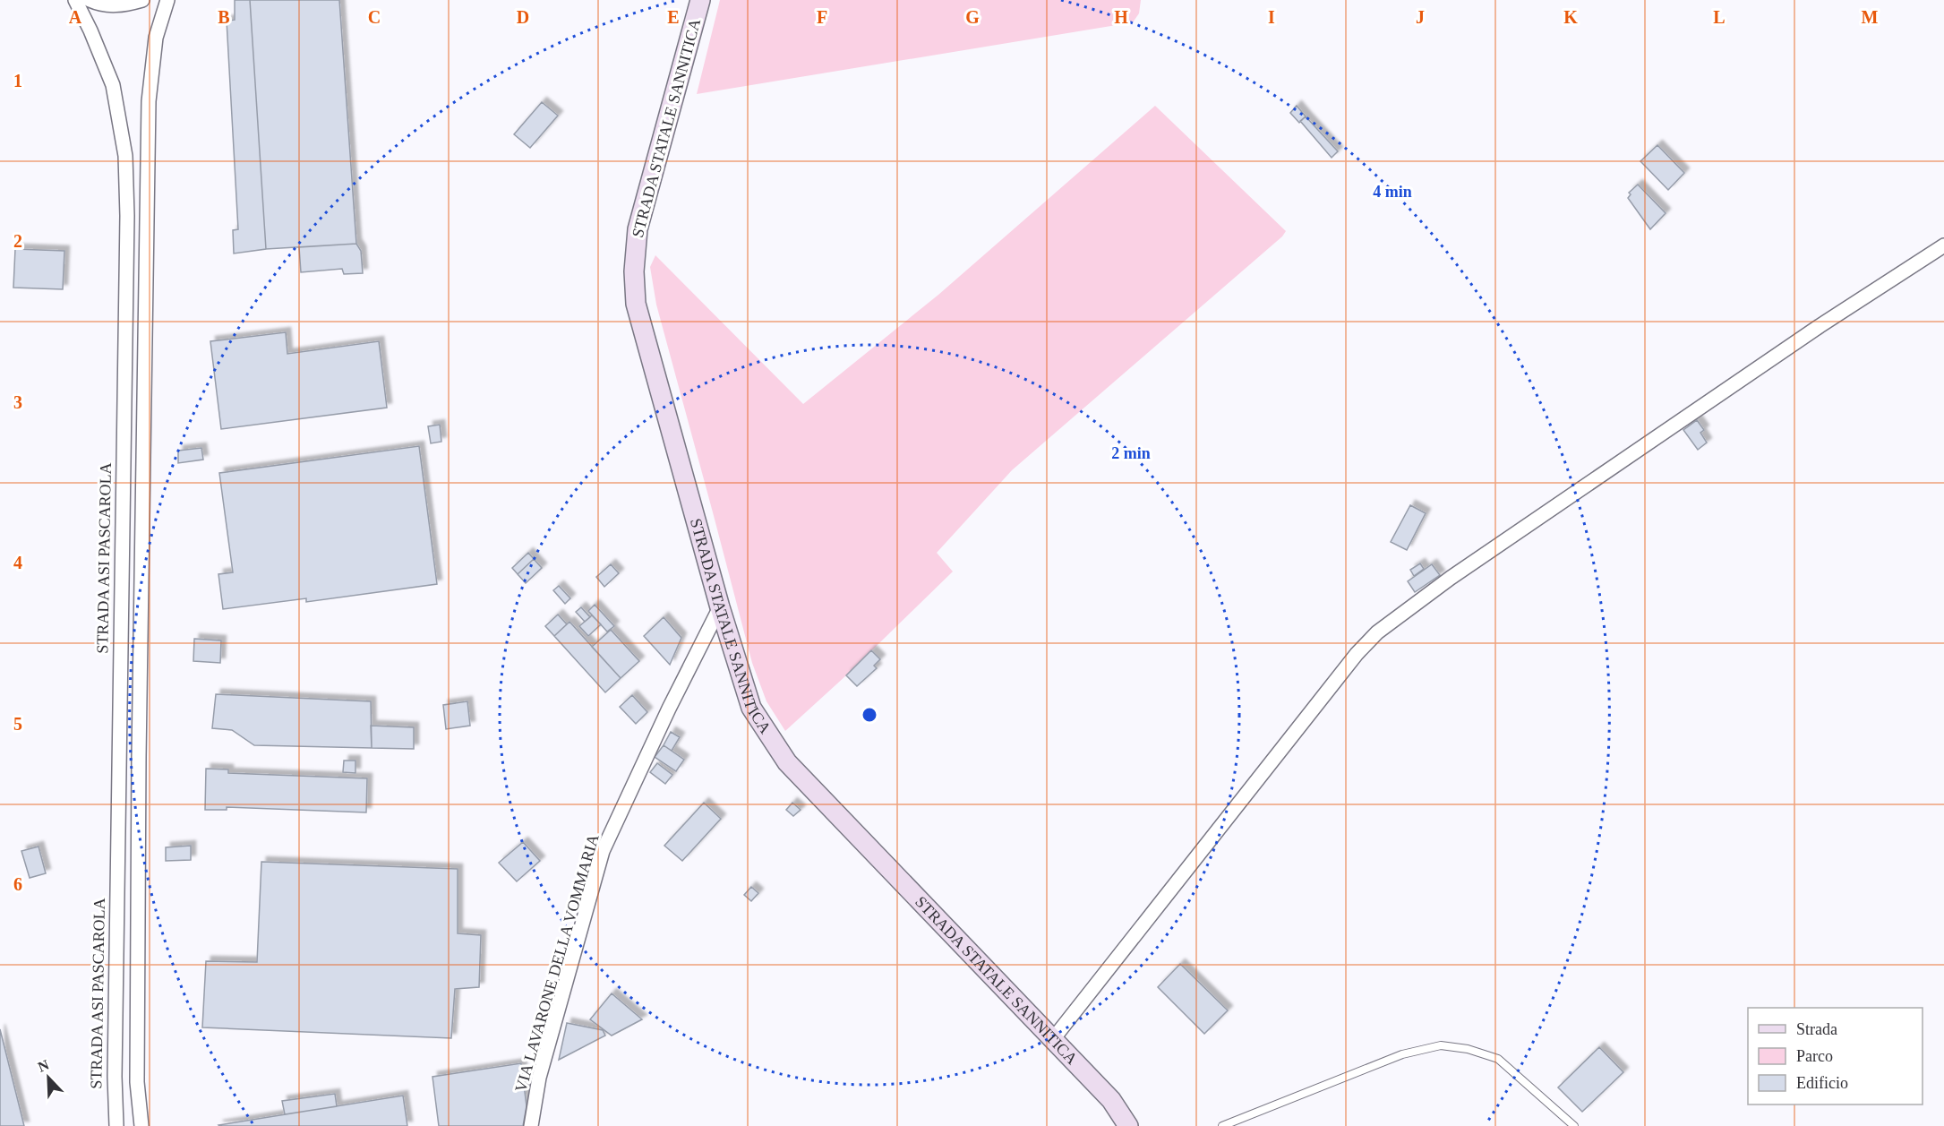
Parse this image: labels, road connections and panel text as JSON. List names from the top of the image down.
{
  "streets": {
    "main road": ["STRADA STATALE SANNITICA"],
    "street": ["STRADA ASI PASCAROLA", "VIA LAVARONE DELLA VOMMARIA"]
  },
  "crossings": [
    ["STRADA STATALE SANNITICA", "VIA LAVARONE DELLA VOMMARIA"]
  ],
  "legend": ["Strada", "Parco", "Edificio"],
  "north": "top left",
  "grid": {
    "columns": [
      "A",
      "B",
      "C",
      "D",
      "E",
      "F",
      "G",
      "H",
      "I",
      "J",
      "K",
      "L",
      "M"
    ],
    "rows": [
      "1",
      "2",
      "3",
      "4",
      "5",
      "6"
    ]
  },
  "rings": ["4 min", "2 min"]
}
